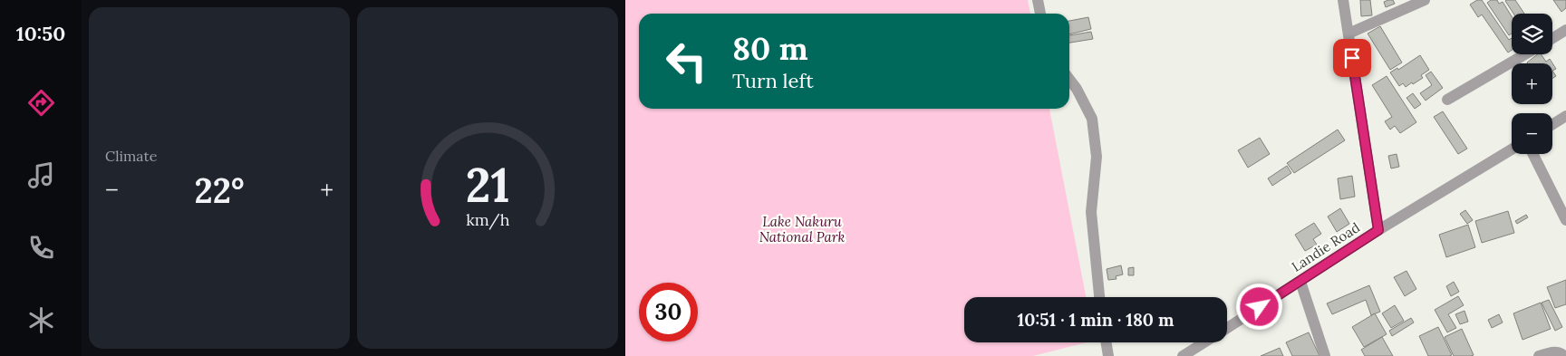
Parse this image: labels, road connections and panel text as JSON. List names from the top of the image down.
{
  "streets": {
    "street": ["Landie Road"]
  },
  "parks": ["Lake Nakuru National Park"],
  "page": {
    "tabs": "10:50",
    "tile": "Climate",
    "map_buttons": ["+", "−"],
    "turn": ["80 m", "Turn left"],
    "heat": ["−", "22°", "+"],
    "limit": "30",
    "trip": "10:51 · 1 min · 180 m",
    "gauge": ["21", "km/h"]
  }
}
